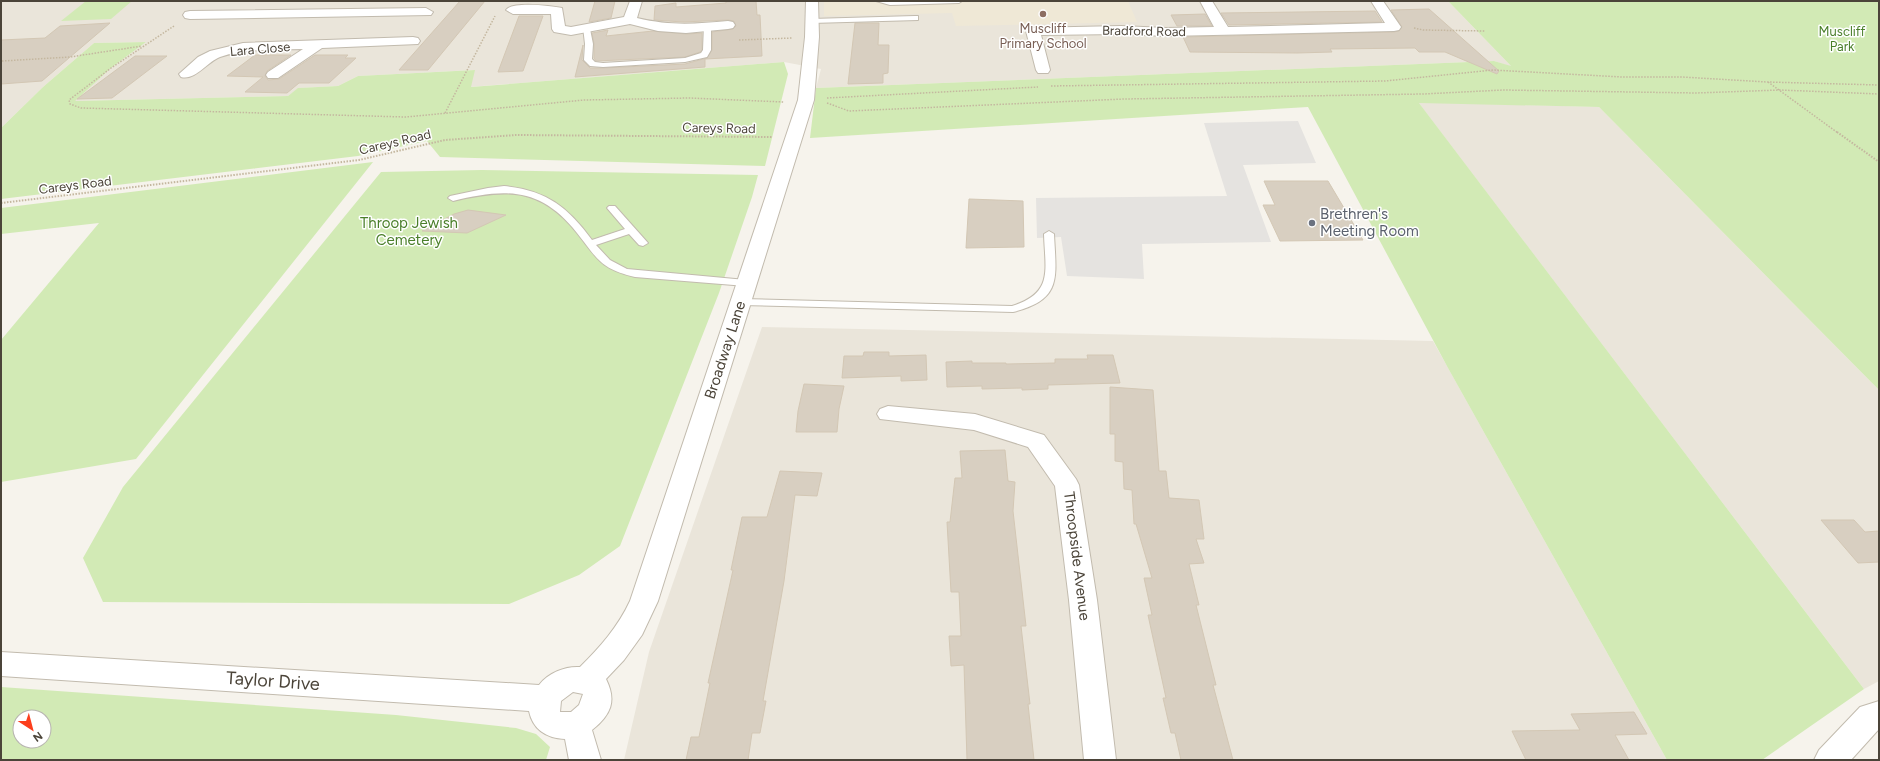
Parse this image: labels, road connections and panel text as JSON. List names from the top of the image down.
{
  "streets": {
    "street": [
      "Bradford Road",
      "Lara Close",
      "Broadway Lane",
      "Throopside Avenue",
      "Taylor Drive"
    ],
    "path": ["Careys Road"]
  },
  "crossings": [
    ["Careys Road", "Broadway Lane"],
    ["Broadway Lane", "Taylor Drive"]
  ],
  "parks": ["Muscliff Park", "Throop Jewish Cemetery"],
  "places": ["Muscliff Primary School", "Brethren's Meeting Room"],
  "north": "bottom right"
}
